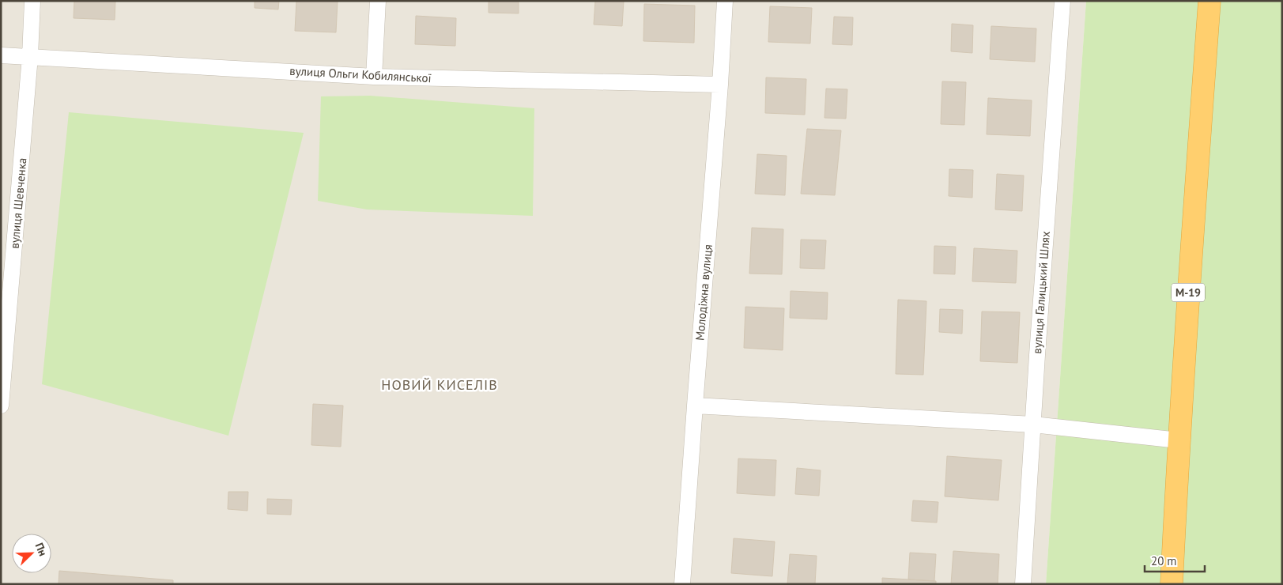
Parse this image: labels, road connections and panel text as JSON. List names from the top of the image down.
{
  "streets": {
    "highway": ["М-19"],
    "street": [
      "вулиця Ольги Кобилянської",
      "вулиця Шевченка",
      "Молодіжна вулиця",
      "вулиця Галицький Шлях"
    ]
  },
  "crossings": [
    ["вулиця Ольги Кобилянської", "вулиця Шевченка"],
    ["вулиця Ольги Кобилянської", "Молодіжна вулиця"]
  ],
  "districts": ["НОВИЙ КИСЕЛІВ"],
  "scale_bar": "20 m",
  "north": "top right"
}
